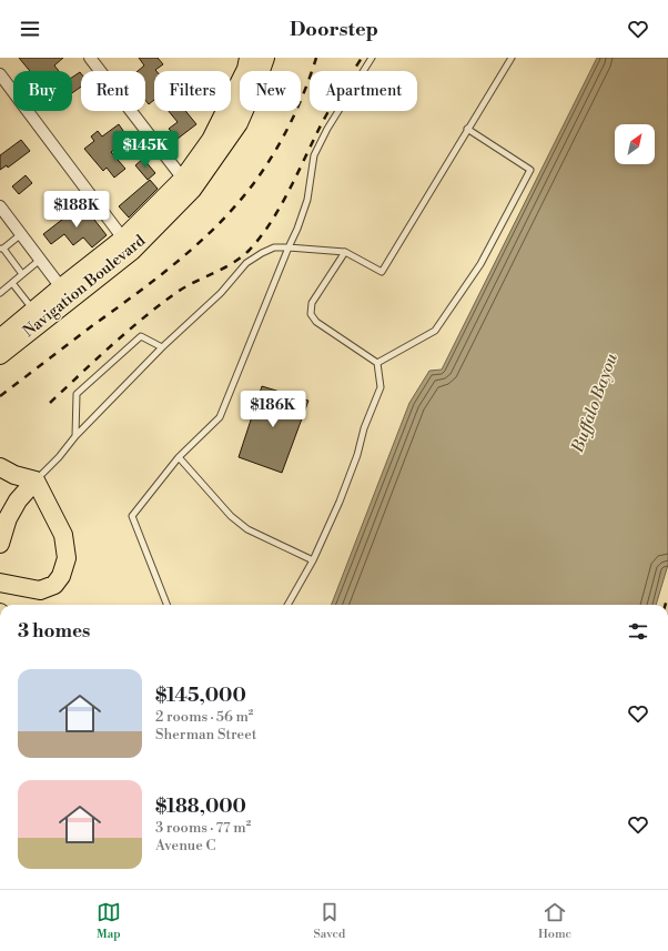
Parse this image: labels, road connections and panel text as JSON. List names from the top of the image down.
{
  "streets": {
    "main road": ["Navigation Boulevard"]
  },
  "water": ["Buffalo Bayou"],
  "north": "top right",
  "page": {
    "header": "Doorstep",
    "chip": [
      "Buy",
      "Rent",
      "Filters",
      "New",
      "Apartment"
    ],
    "price": ["$145K", "$188K", "$186K"],
    "heading": "3 homes",
    "list": [
      {
        "name": "$145,000",
        "note": "2 rooms · 56 m² · Sherman Street"
      },
      {
        "name": "$188,000",
        "note": "3 rooms · 77 m² · Avenue C"
      }
    ],
    "tabs": ["Map", "Saved", "Home"]
  }
}
